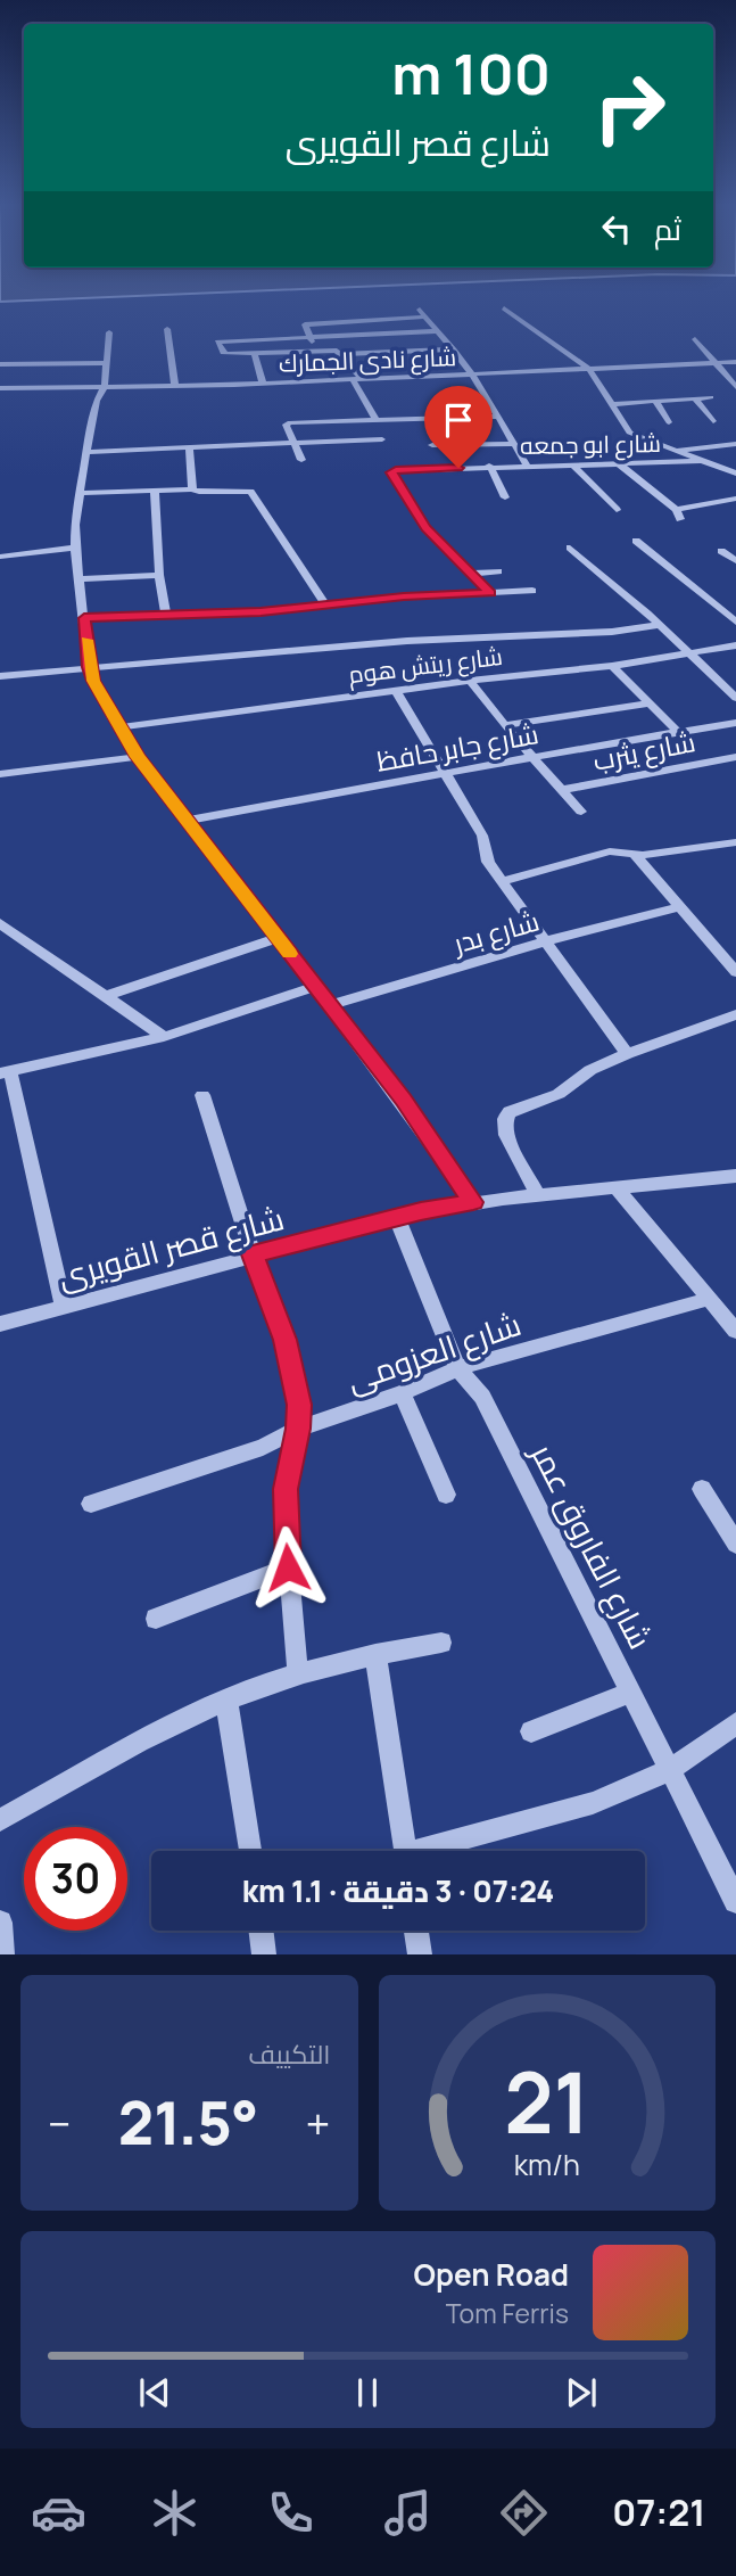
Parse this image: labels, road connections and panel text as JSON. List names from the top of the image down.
{
  "streets": {
    "street": [
      "شارع نادى الجمارك",
      "شارع ابو جمعه",
      "شارع ريتش هوم",
      "شارع جابر حافظ",
      "شارع يثرب",
      "شارع بدر",
      "شارع قصر القويرى",
      "شارع العزومى",
      "شارع الفاروق عمر"
    ]
  },
  "crossings": [
    ["شارع قصر القويرى", "شارع الفاروق عمر"],
    ["شارع العزومى", "شارع الفاروق عمر"]
  ],
  "page": {
    "turn": ["100 m", "شارع قصر القويرى"],
    "then": "ثم",
    "limit": "30",
    "trip": "07:24 · 3 دقيقة · 1.1 km",
    "tile": "التكييف",
    "heat": ["−", "21.5°", "+"],
    "song": ["Open Road", "Tom Ferris"],
    "tabs": "07:21",
    "gauge": ["21", "km/h"]
  }
}
